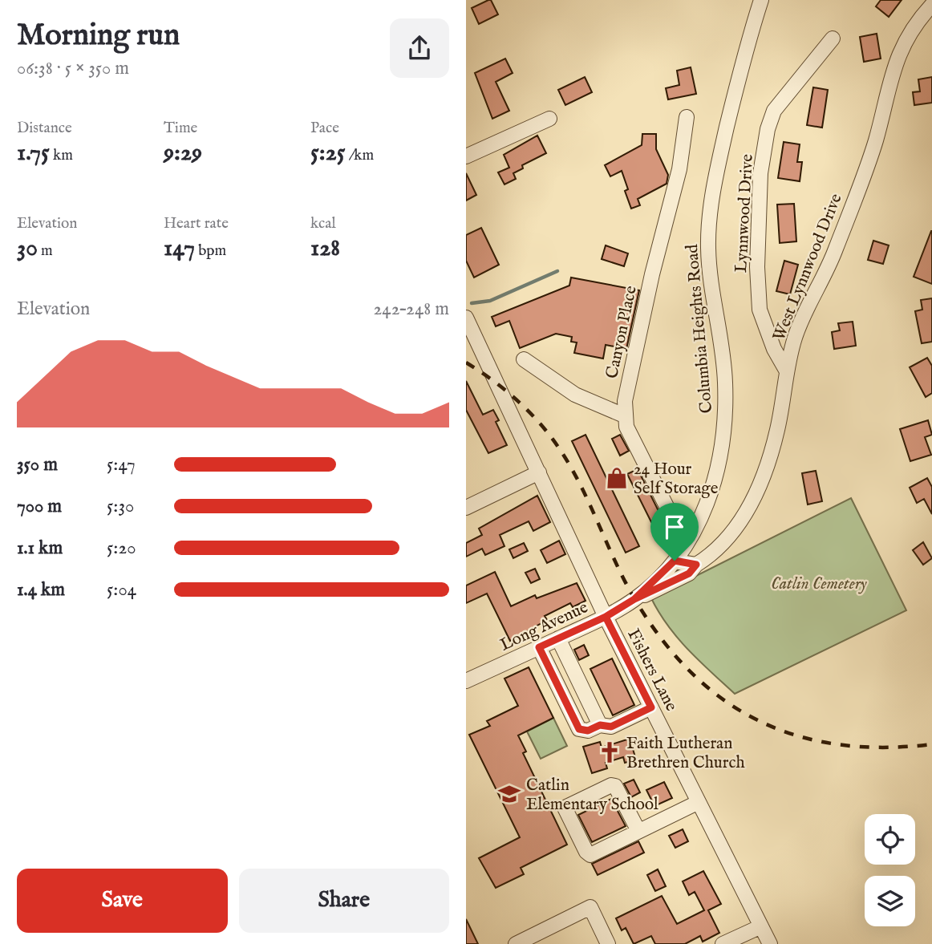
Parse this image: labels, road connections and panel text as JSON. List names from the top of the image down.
{
  "streets": {
    "street": [
      "Lynnwood Drive",
      "West Lynnwood Drive",
      "Columbia Heights Road",
      "Canyon Place",
      "Long Avenue",
      "Fishers Lane"
    ]
  },
  "crossings": [
    ["Lynnwood Drive", "West Lynnwood Drive"],
    ["West Lynnwood Drive", "Columbia Heights Road"],
    ["Columbia Heights Road", "Canyon Place"],
    ["Columbia Heights Road", "Long Avenue"],
    ["Columbia Heights Road", "Fishers Lane"],
    ["Long Avenue", "Fishers Lane"]
  ],
  "parks": ["Catlin Cemetery"],
  "places": {
    "shop": ["24 Hour Self Storage"],
    "church": ["Faith Lutheran Brethren Church"],
    "school or university": ["Catlin Elementary School"]
  },
  "page": {
    "heading": ["Morning run", "06:38 · 5 × 350 m"],
    "stats": [
      ["Distance", "1.75 km"],
      ["Time", "9:29"],
      ["Pace", "5:25 /km"],
      ["Elevation", "30 m"],
      ["Heart rate", "147 bpm"],
      ["kcal", "128"]
    ],
    "chart": ["Elevation", "242–248 m"],
    "list": [
      {
        "name": "350 m",
        "note": "5:47"
      },
      {
        "name": "700 m",
        "note": "5:30"
      },
      {
        "name": "1.1 km",
        "note": "5:20"
      },
      {
        "name": "1.4 km",
        "note": "5:04"
      }
    ],
    "buttons": ["Save", "Share"]
  }
}
